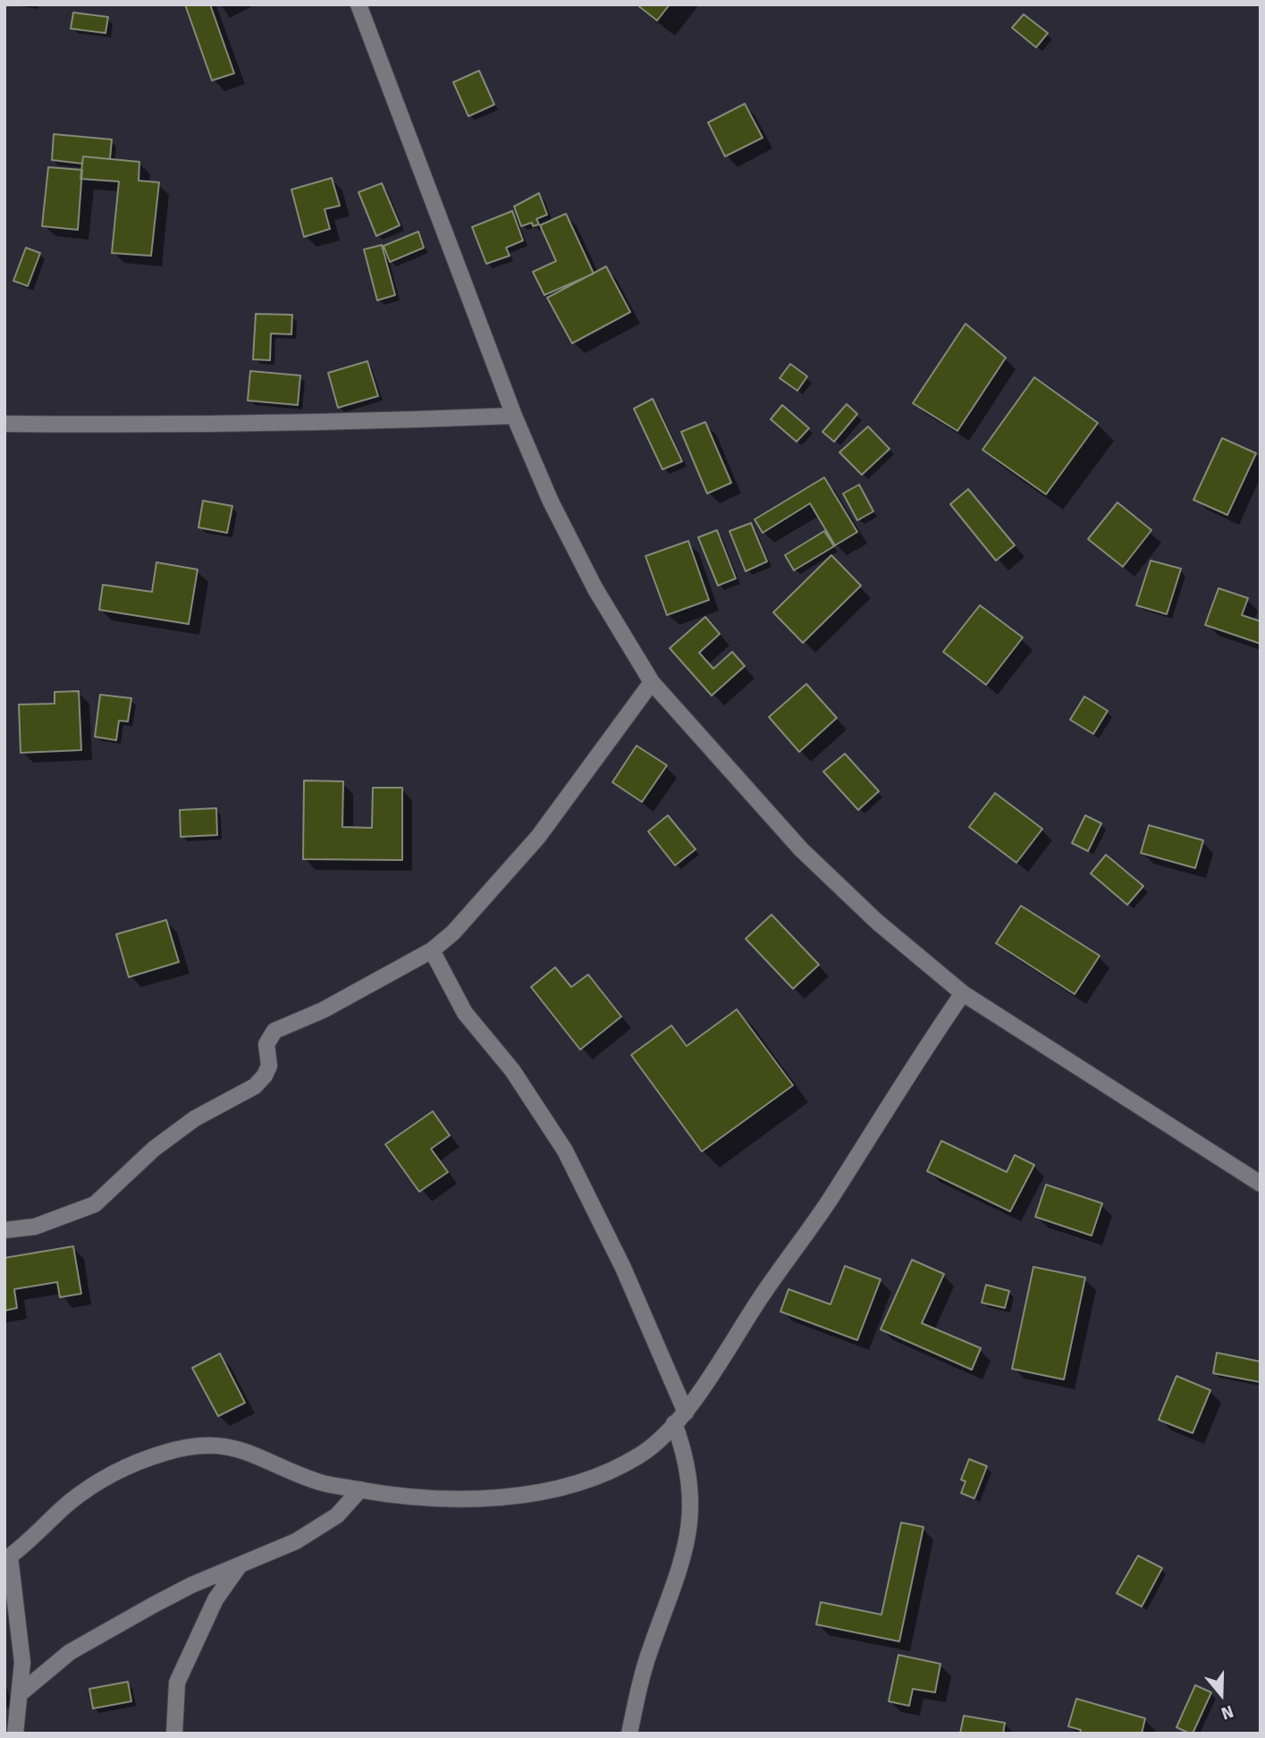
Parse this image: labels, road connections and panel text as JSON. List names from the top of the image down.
{
  "north": "bottom"
}
